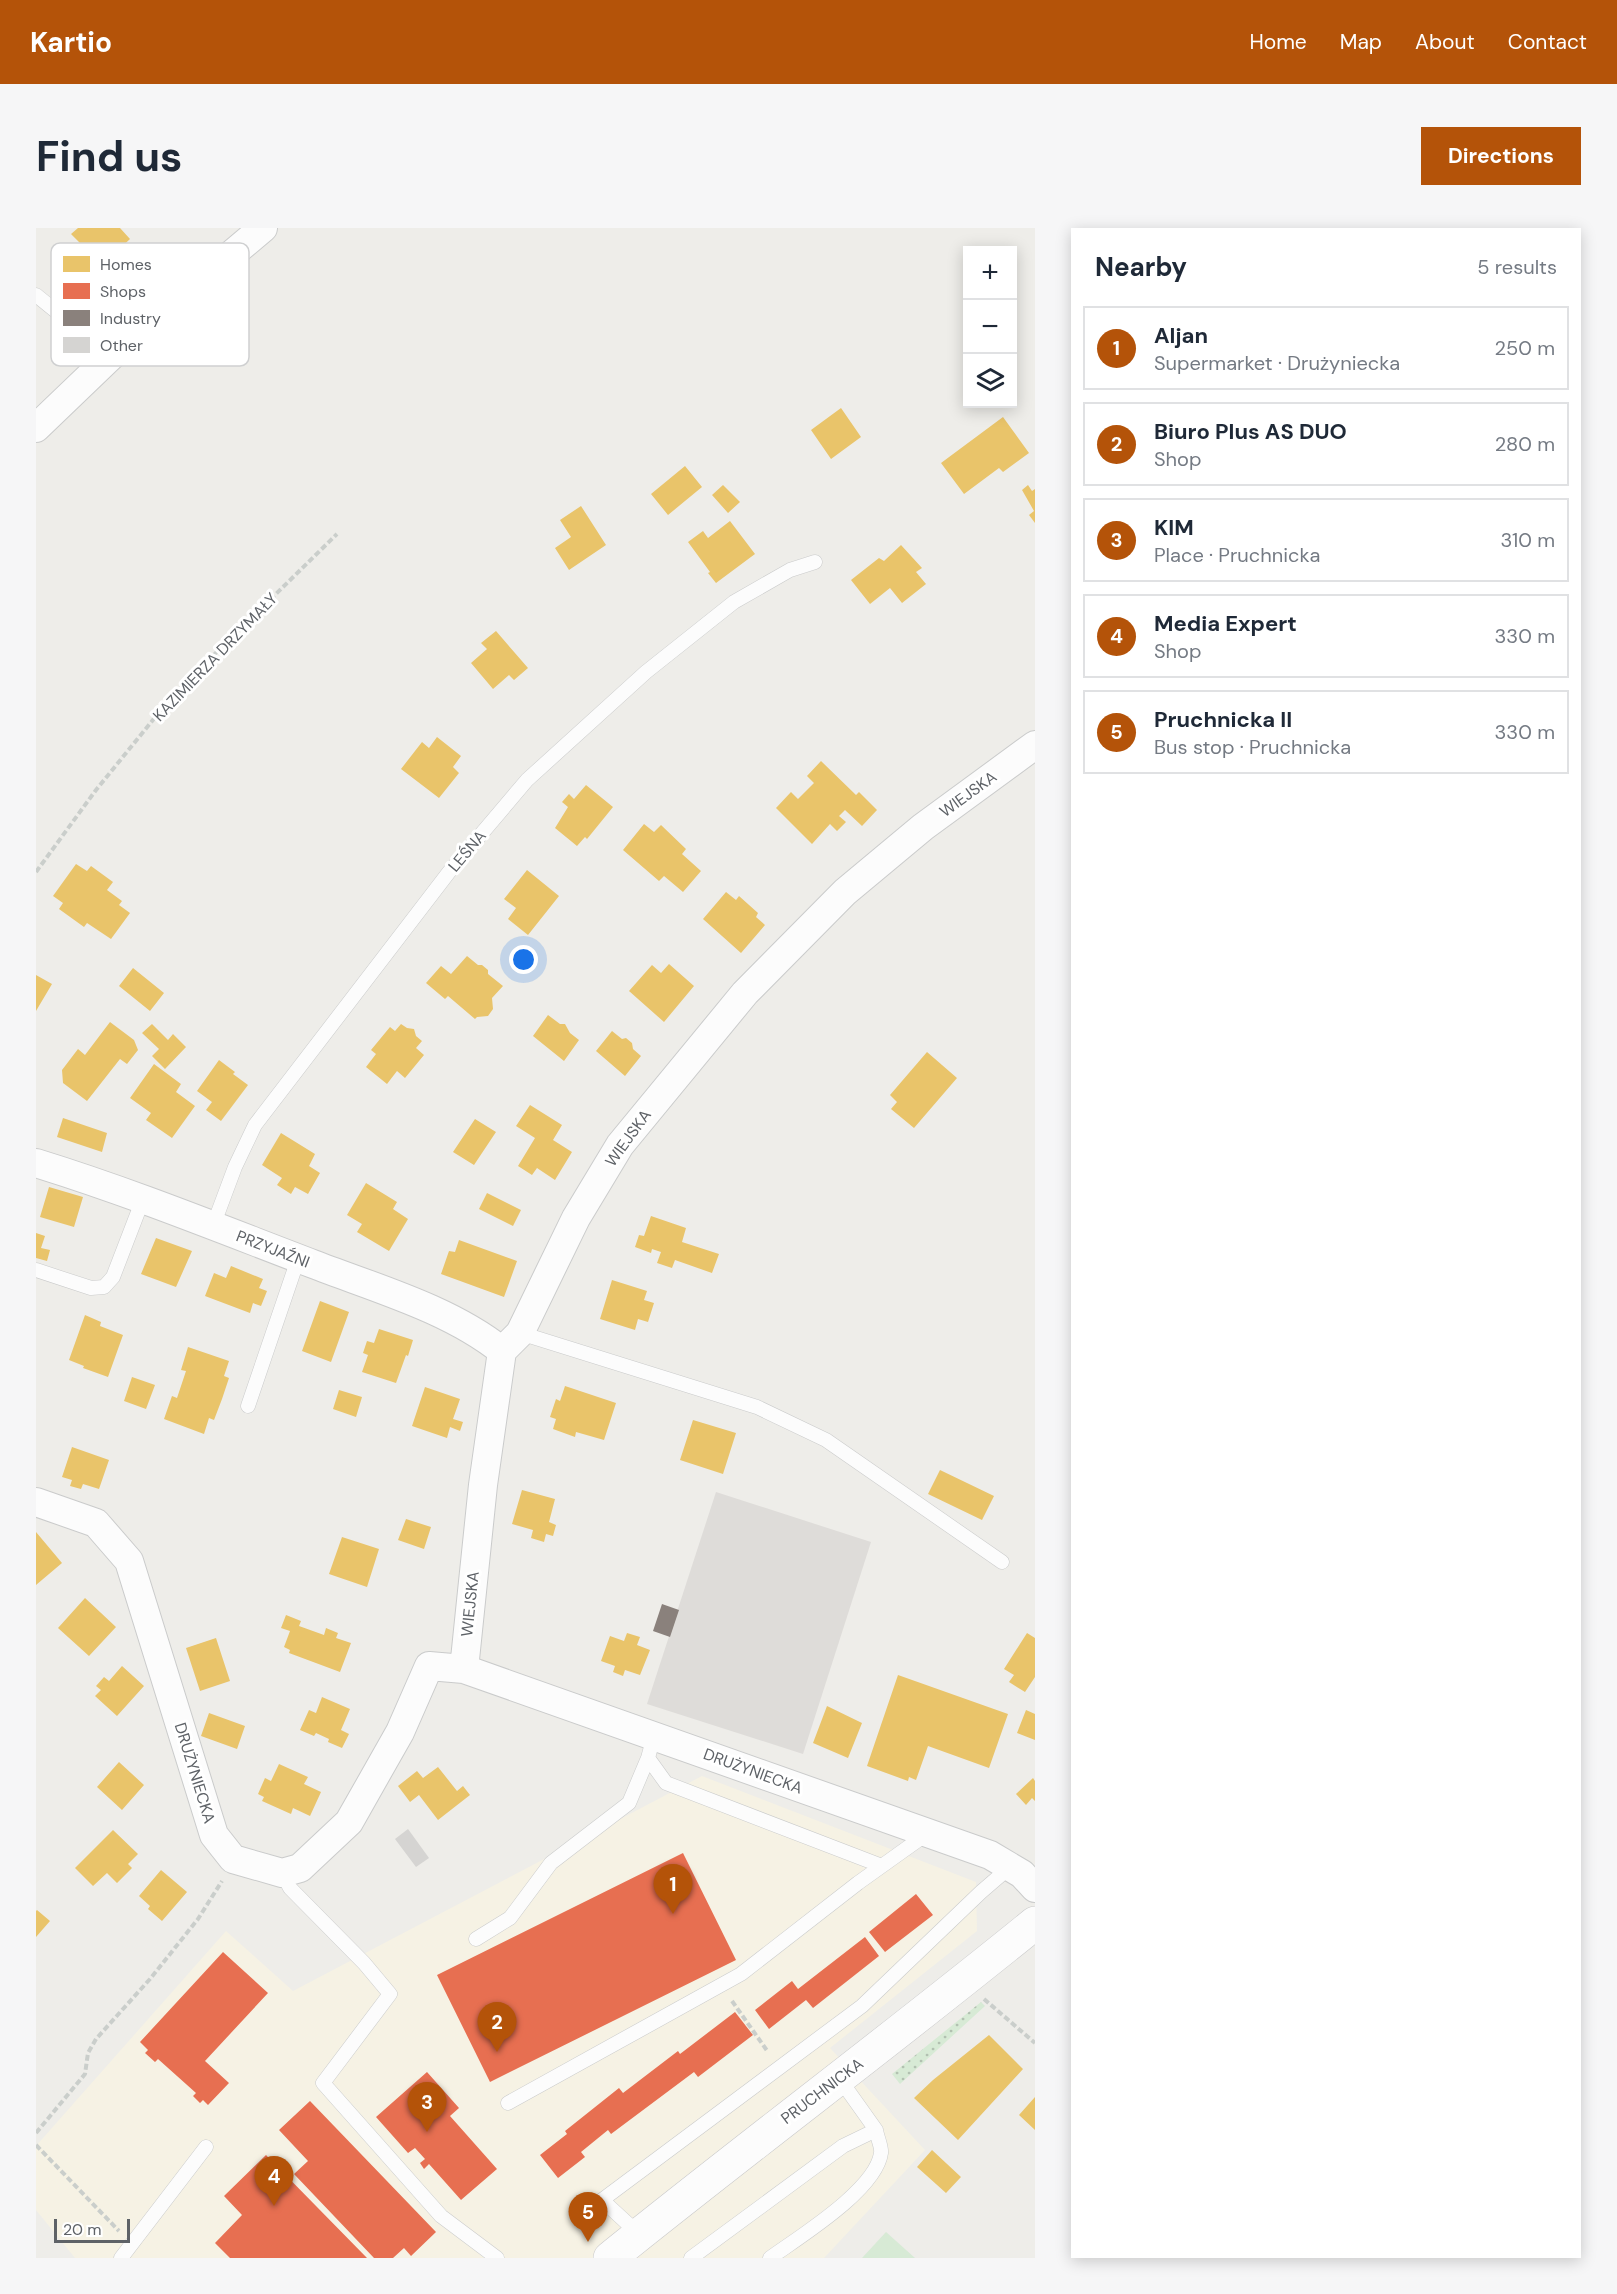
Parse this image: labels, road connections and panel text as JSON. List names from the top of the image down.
{
  "streets": {
    "main road": ["PRUCHNICKA"],
    "street": ["WIEJSKA", "PRZYJAŹNI", "DRUŻYNIECKA"],
    "lane": ["LEŚNA"],
    "path": ["KAZIMIERZA DRZYMAŁY"]
  },
  "crossings": [
    ["WIEJSKA", "PRZYJAŹNI"],
    ["WIEJSKA", "DRUŻYNIECKA"],
    ["LEŚNA", "PRZYJAŹNI"]
  ],
  "legend": [
    "Homes",
    "Shops",
    "Industry",
    "Other"
  ],
  "scale_bar": "20 m",
  "page": {
    "header": "Kartio",
    "nav": [
      "Home",
      "Map",
      "About",
      "Contact"
    ],
    "buttons": "Directions",
    "title": "Find us",
    "heading": ["Nearby", "5 results"],
    "map_buttons": ["+", "−"],
    "list": [
      {
        "mark": "1",
        "name": "Aljan",
        "note": "Supermarket · Drużyniecka",
        "value": "250 m"
      },
      {
        "mark": "2",
        "name": "Biuro Plus AS DUO",
        "note": "Shop",
        "value": "280 m"
      },
      {
        "mark": "3",
        "name": "KIM",
        "note": "Place · Pruchnicka",
        "value": "310 m"
      },
      {
        "mark": "4",
        "name": "Media Expert",
        "note": "Shop",
        "value": "330 m"
      },
      {
        "mark": "5",
        "name": "Pruchnicka II",
        "note": "Bus stop · Pruchnicka",
        "value": "330 m"
      }
    ],
    "pins": [
      "1",
      "2",
      "3",
      "4",
      "5"
    ],
    "scale": "20 m"
  }
}
